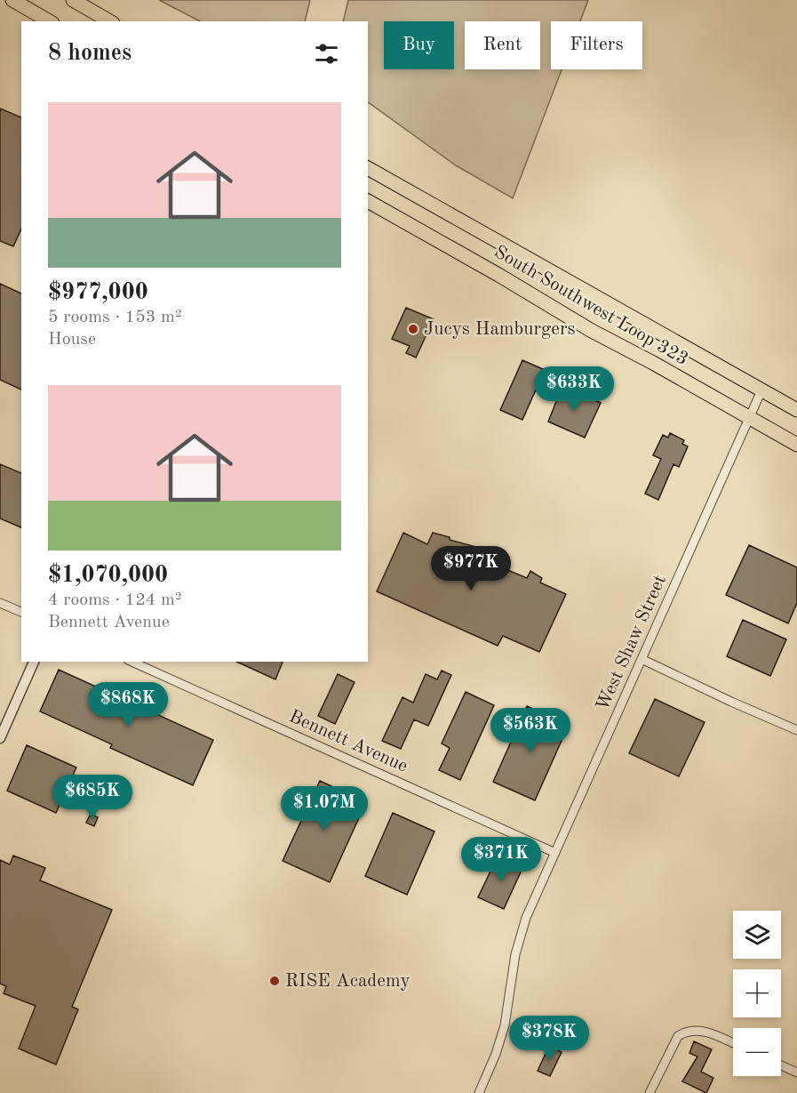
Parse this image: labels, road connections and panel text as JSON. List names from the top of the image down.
{
  "streets": {
    "highway": ["South Southwest Loop 323"],
    "street": ["West Shaw Street", "Bennett Avenue"]
  },
  "crossings": [
    ["South Southwest Loop 323", "West Shaw Street"],
    ["West Shaw Street", "Bennett Avenue"]
  ],
  "places": ["Jucys Hamburgers", "RISE Academy"],
  "page": {
    "chip": ["Buy", "Rent", "Filters"],
    "heading": "8 homes",
    "list": [
      {
        "name": "$977,000",
        "note": "5 rooms · 153 m² · House"
      },
      {
        "name": "$1,070,000",
        "note": "4 rooms · 124 m² · Bennett Avenue"
      }
    ],
    "price": [
      "$633K",
      "$977K",
      "$868K",
      "$563K",
      "$685K",
      "$1.07M",
      "$371K",
      "$378K"
    ],
    "map_buttons": ["+", "−"]
  }
}
